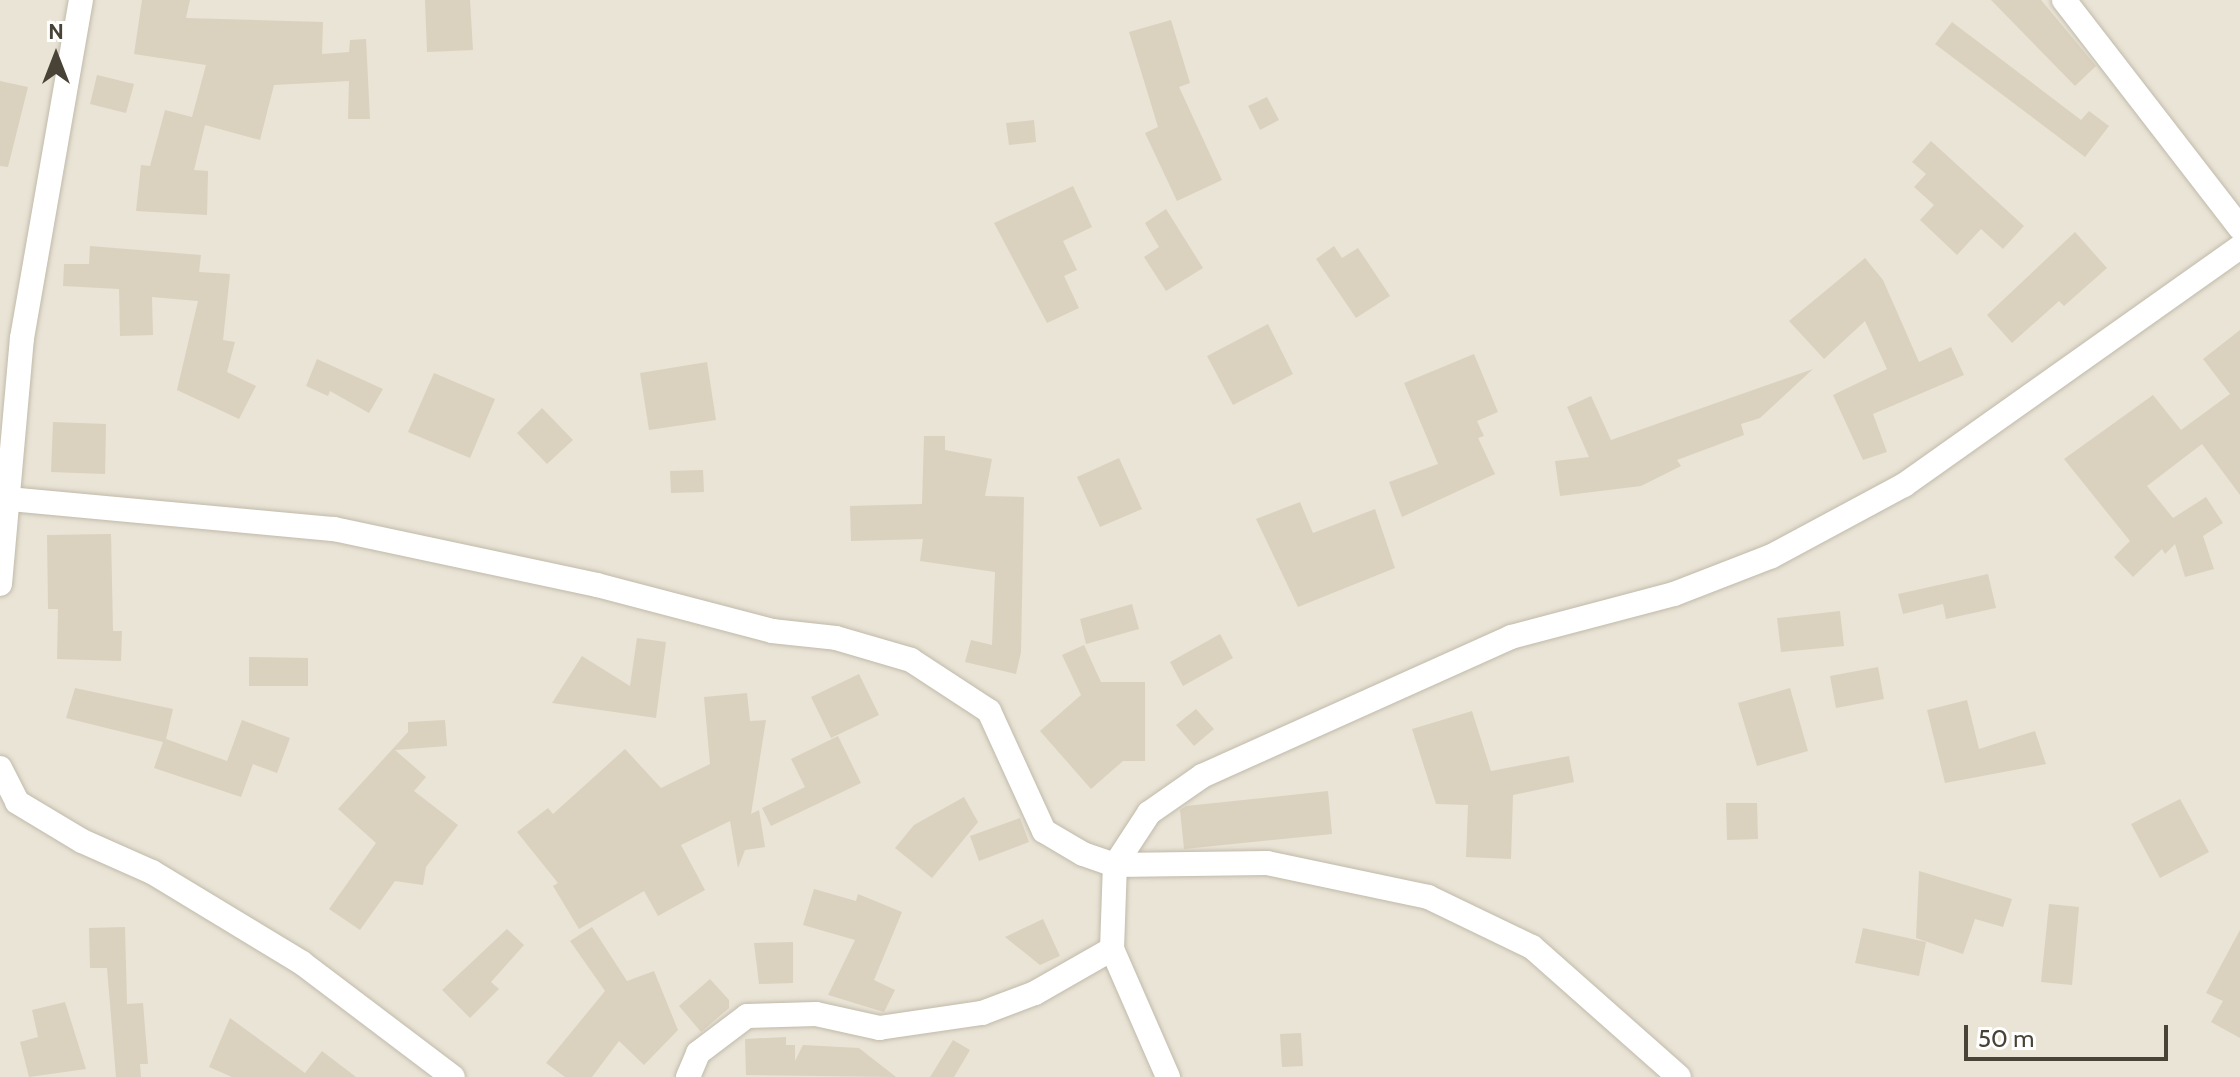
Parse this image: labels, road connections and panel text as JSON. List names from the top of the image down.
{
  "scale_bar": "50 m",
  "north": "top"
}
